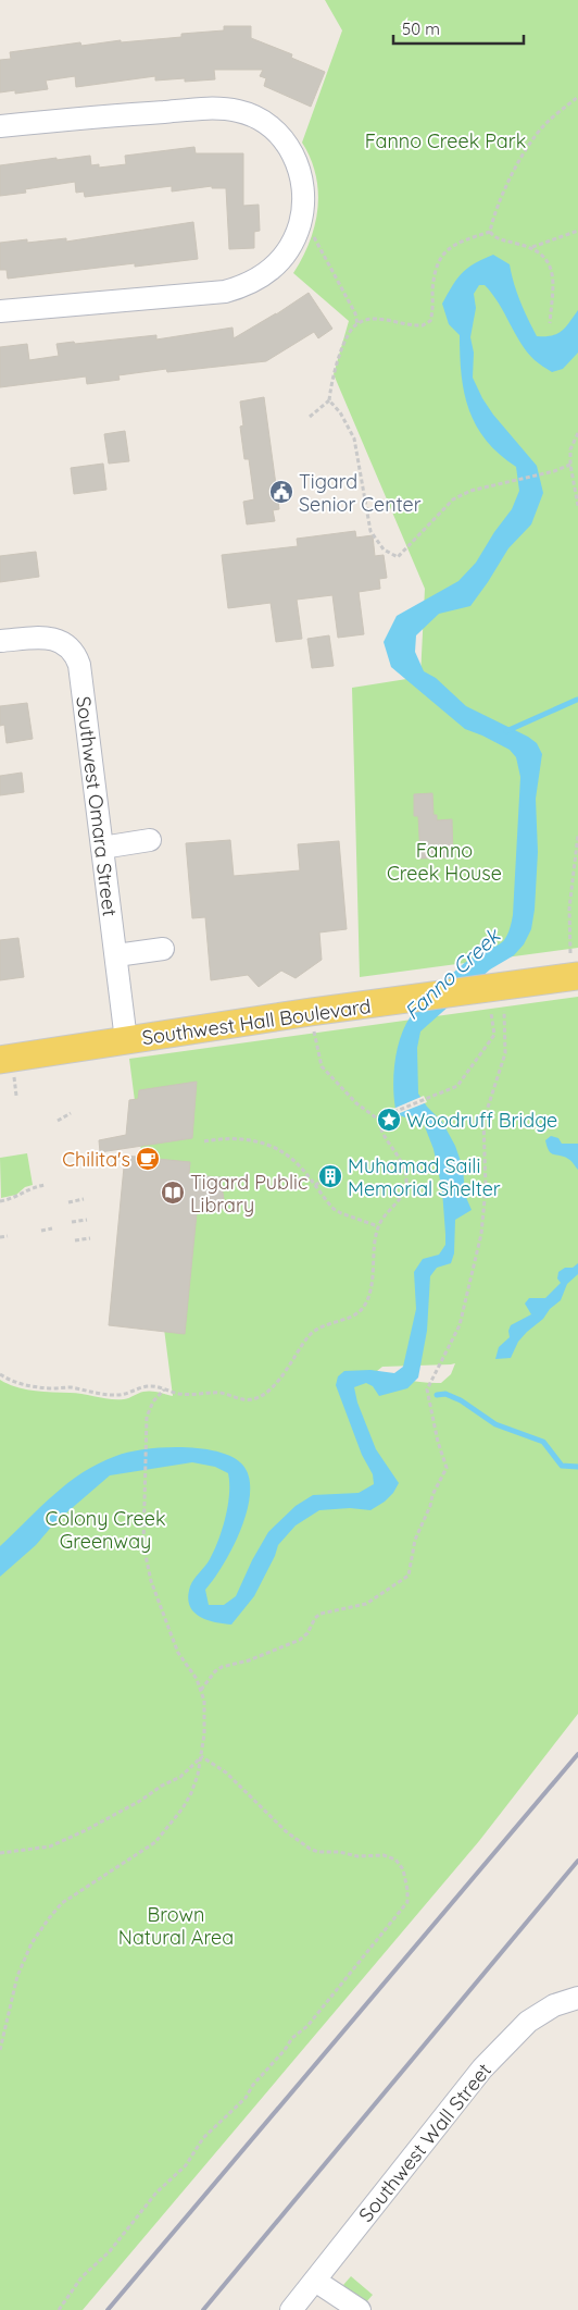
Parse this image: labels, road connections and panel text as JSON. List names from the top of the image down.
{
  "streets": {
    "main road": ["Southwest Hall Boulevard"],
    "street": ["Southwest Omara Street", "Southwest Wall Street"]
  },
  "crossings": [
    ["Southwest Omara Street", "Southwest Hall Boulevard"]
  ],
  "water": ["Fanno Creek"],
  "parks": [
    "Fanno Creek Park",
    "Fanno Creek House",
    "Colony Creek Greenway",
    "Brown Natural Area"
  ],
  "places": {
    "public building": ["Tigard Senior Center"],
    "place": ["Woodruff Bridge"],
    "cafe": ["Chilita's"],
    "building": ["Muhamad Saili Memorial Shelter"],
    "library": ["Tigard Public Library"]
  },
  "scale_bar": "50 m"
}
